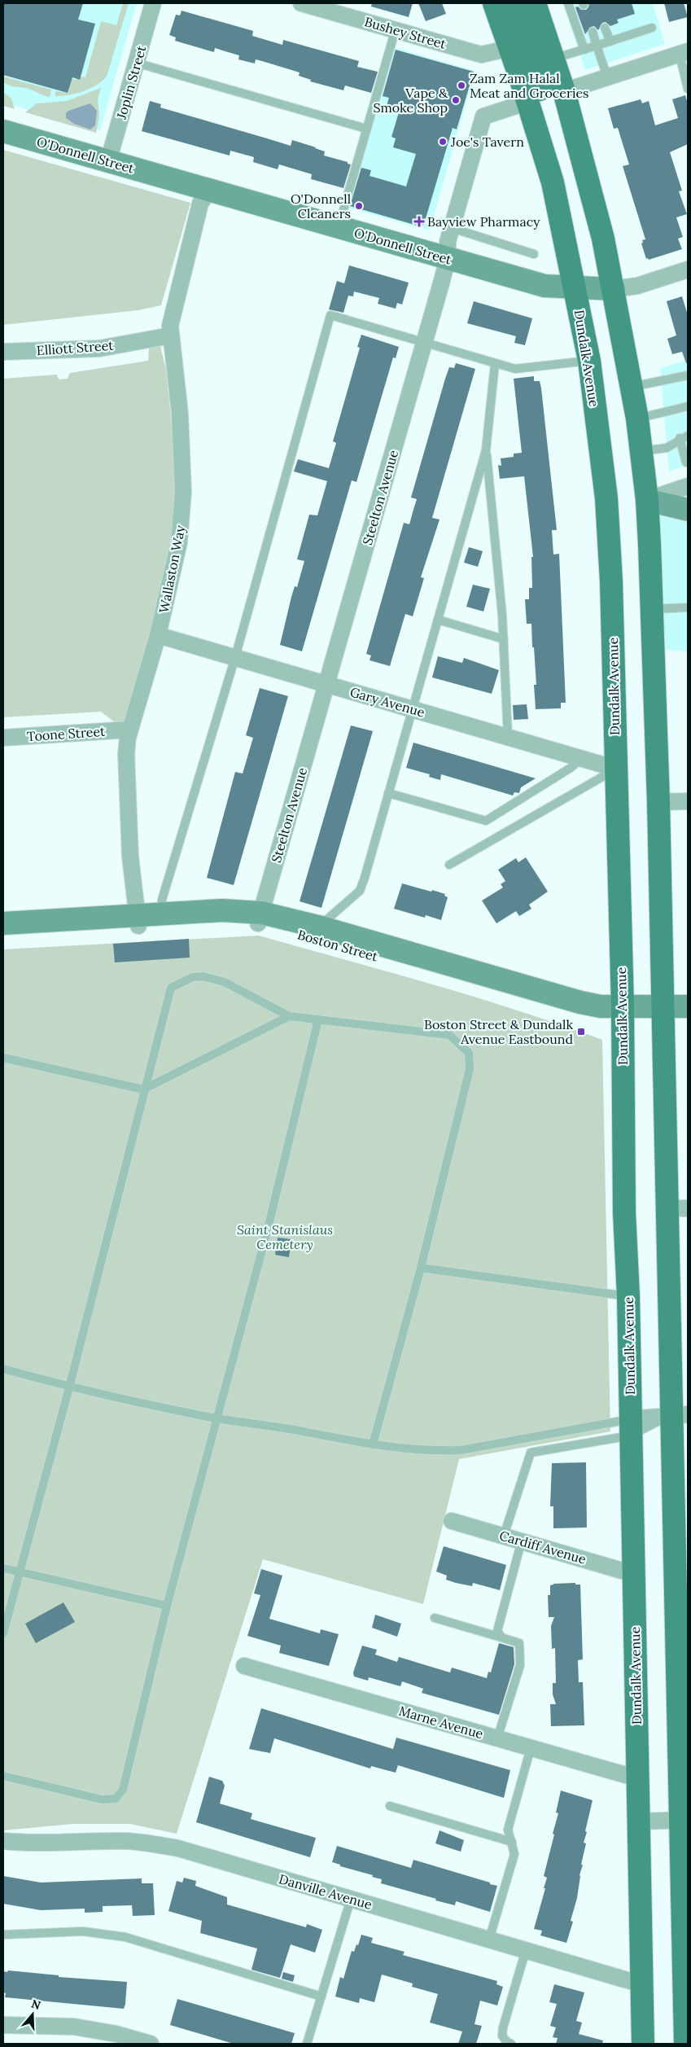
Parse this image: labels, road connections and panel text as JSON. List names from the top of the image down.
{
  "streets": {
    "main road": ["O'Donnell Street", "Dundalk Avenue", "Boston Street"],
    "street": [
      "Bushey Street",
      "Joplin Street",
      "Elliott Street",
      "Steelton Avenue",
      "Wallaston Way",
      "Gary Avenue",
      "Toone Street",
      "Cardiff Avenue",
      "Marne Avenue",
      "Danville Avenue"
    ]
  },
  "crossings": [
    ["Bushey Street", "Dundalk Avenue"],
    ["Joplin Street", "O'Donnell Street"],
    ["O'Donnell Street", "Dundalk Avenue"],
    ["O'Donnell Street", "Steelton Avenue"],
    ["O'Donnell Street", "Wallaston Way"],
    ["Elliott Street", "Wallaston Way"],
    ["Dundalk Avenue", "Steelton Avenue"],
    ["Dundalk Avenue", "Gary Avenue"],
    ["Dundalk Avenue", "Boston Street"],
    ["Dundalk Avenue", "Cardiff Avenue"],
    ["Dundalk Avenue", "Marne Avenue"],
    ["Dundalk Avenue", "Danville Avenue"],
    ["Steelton Avenue", "Gary Avenue"],
    ["Steelton Avenue", "Boston Street"],
    ["Wallaston Way", "Gary Avenue"],
    ["Wallaston Way", "Toone Street"],
    ["Wallaston Way", "Boston Street"]
  ],
  "parks": ["Saint Stanislaus Cemetery"],
  "places": {
    "other": [
      "Zam Zam Halal Meat and Groceries",
      "Vape & Smoke Shop",
      "Joe's Tavern",
      "O'Donnell Cleaners"
    ],
    "health": ["Bayview Pharmacy"],
    "transit": ["Boston Street & Dundalk Avenue Eastbound"]
  },
  "north": "top"
}
